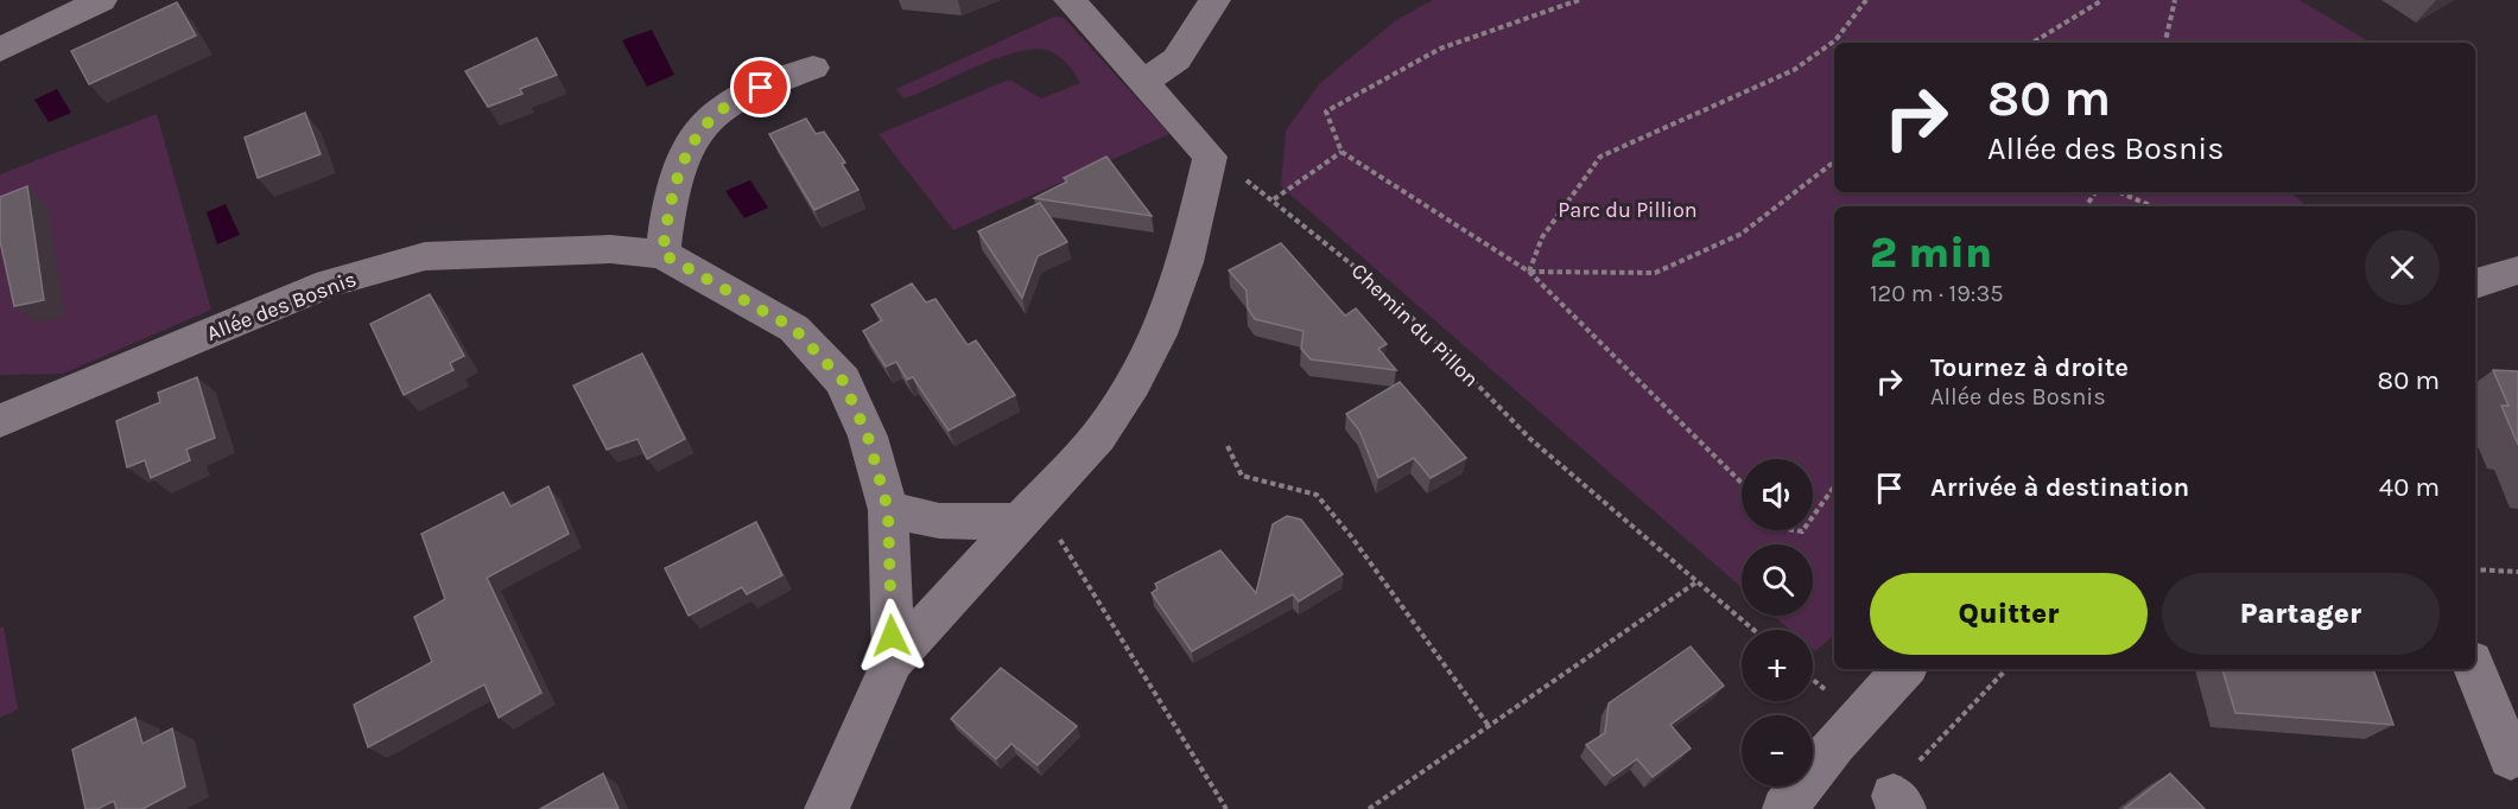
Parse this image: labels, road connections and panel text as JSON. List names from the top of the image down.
{
  "streets": {
    "street": ["Allée des Bosnis"],
    "path": ["Chemin du Pillon"]
  },
  "crossings": [
    ["Allée des Bosnis", "Chemin du Pillon"]
  ],
  "parks": ["Parc du Pillion"],
  "page": {
    "turn": ["80 m", "Allée des Bosnis"],
    "heading": ["2 min", "120 m · 19:35"],
    "list": [
      {
        "name": "Tournez à droite",
        "note": "Allée des Bosnis",
        "value": "80 m"
      },
      {
        "name": "Arrivée à destination",
        "value": "40 m"
      }
    ],
    "map_buttons": ["+", "−"],
    "buttons": ["Quitter", "Partager"]
  }
}
